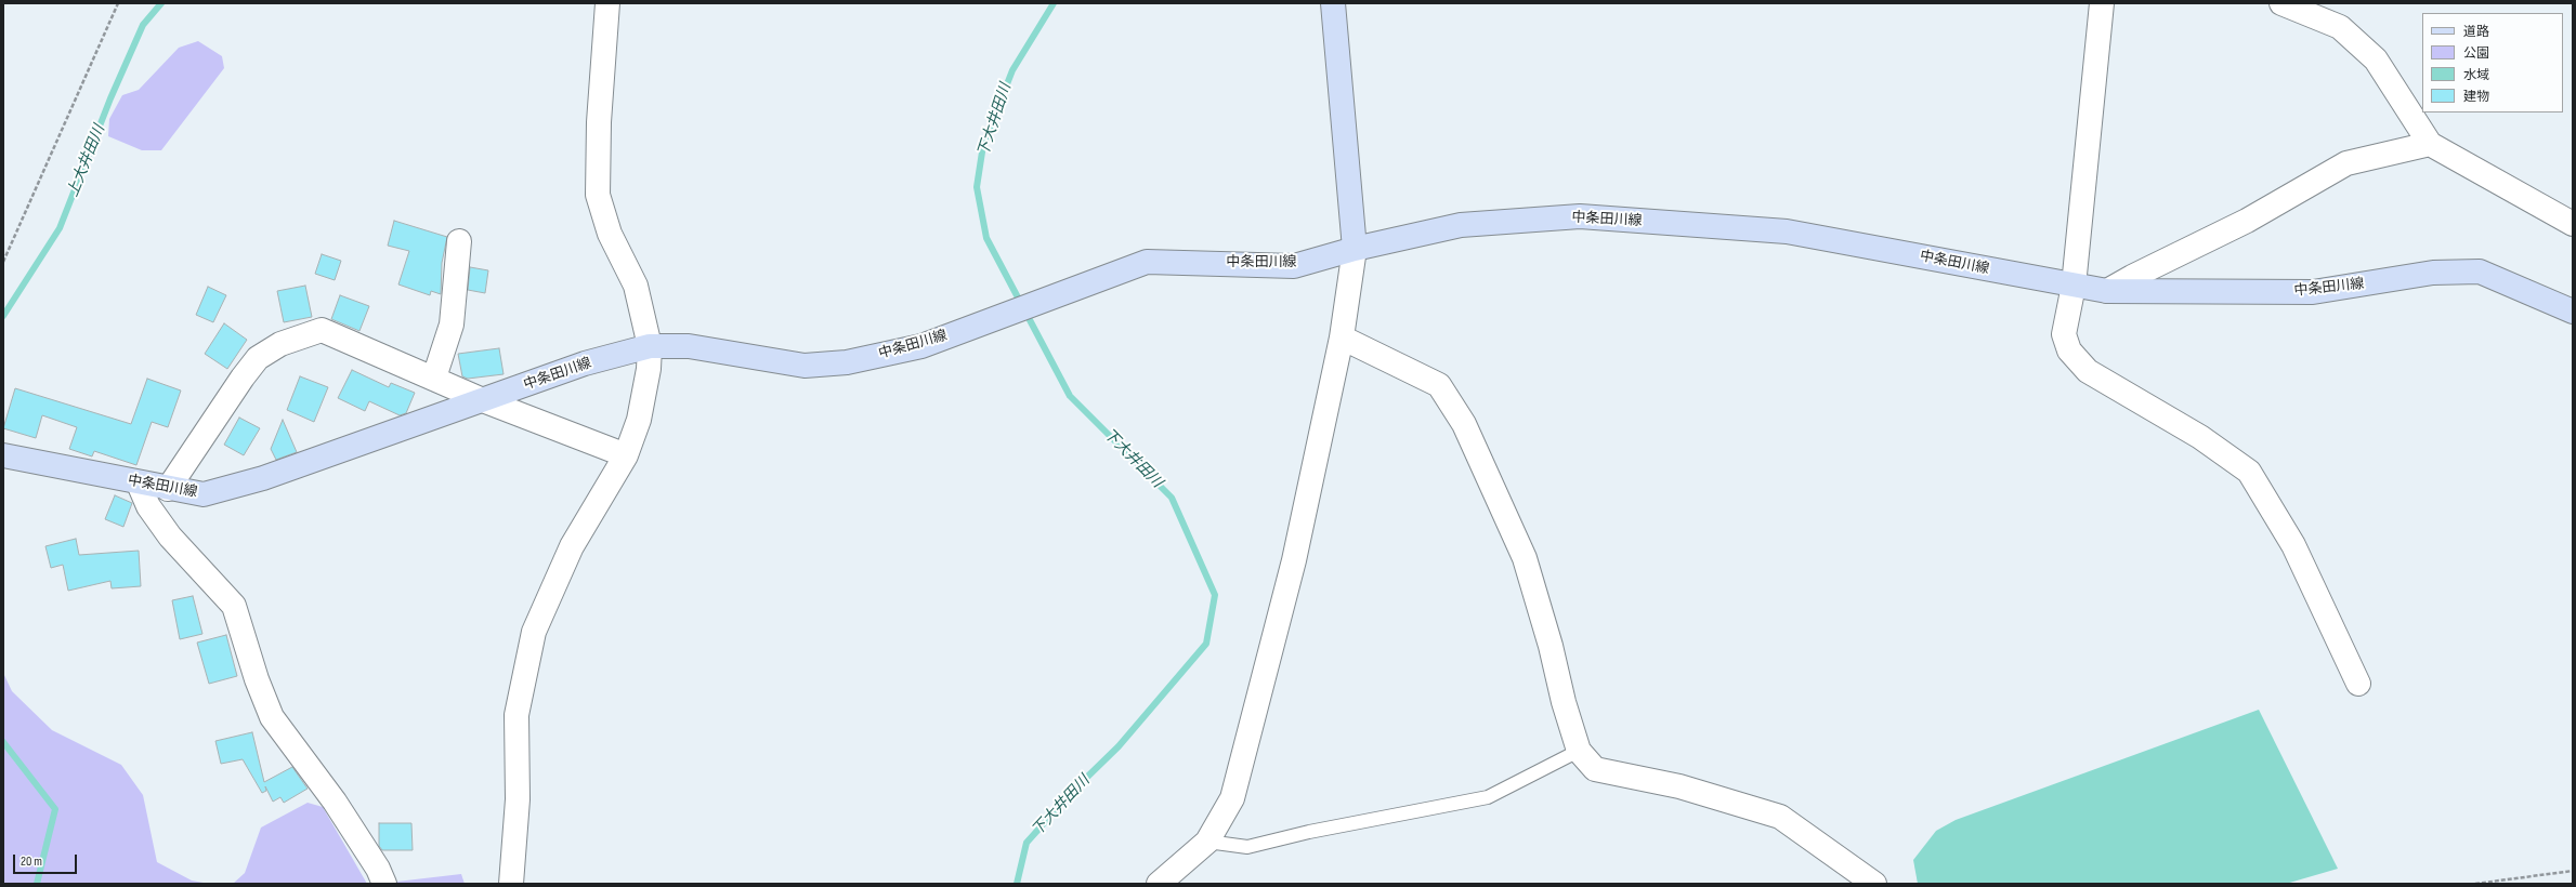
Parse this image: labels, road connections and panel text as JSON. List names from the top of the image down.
{
  "streets": {
    "main road": ["中条田川線"]
  },
  "water": ["下大井田川", "上大井田川"],
  "legend": [
    "道路",
    "公園",
    "水域",
    "建物"
  ],
  "scale_bar": "20 m"
}
